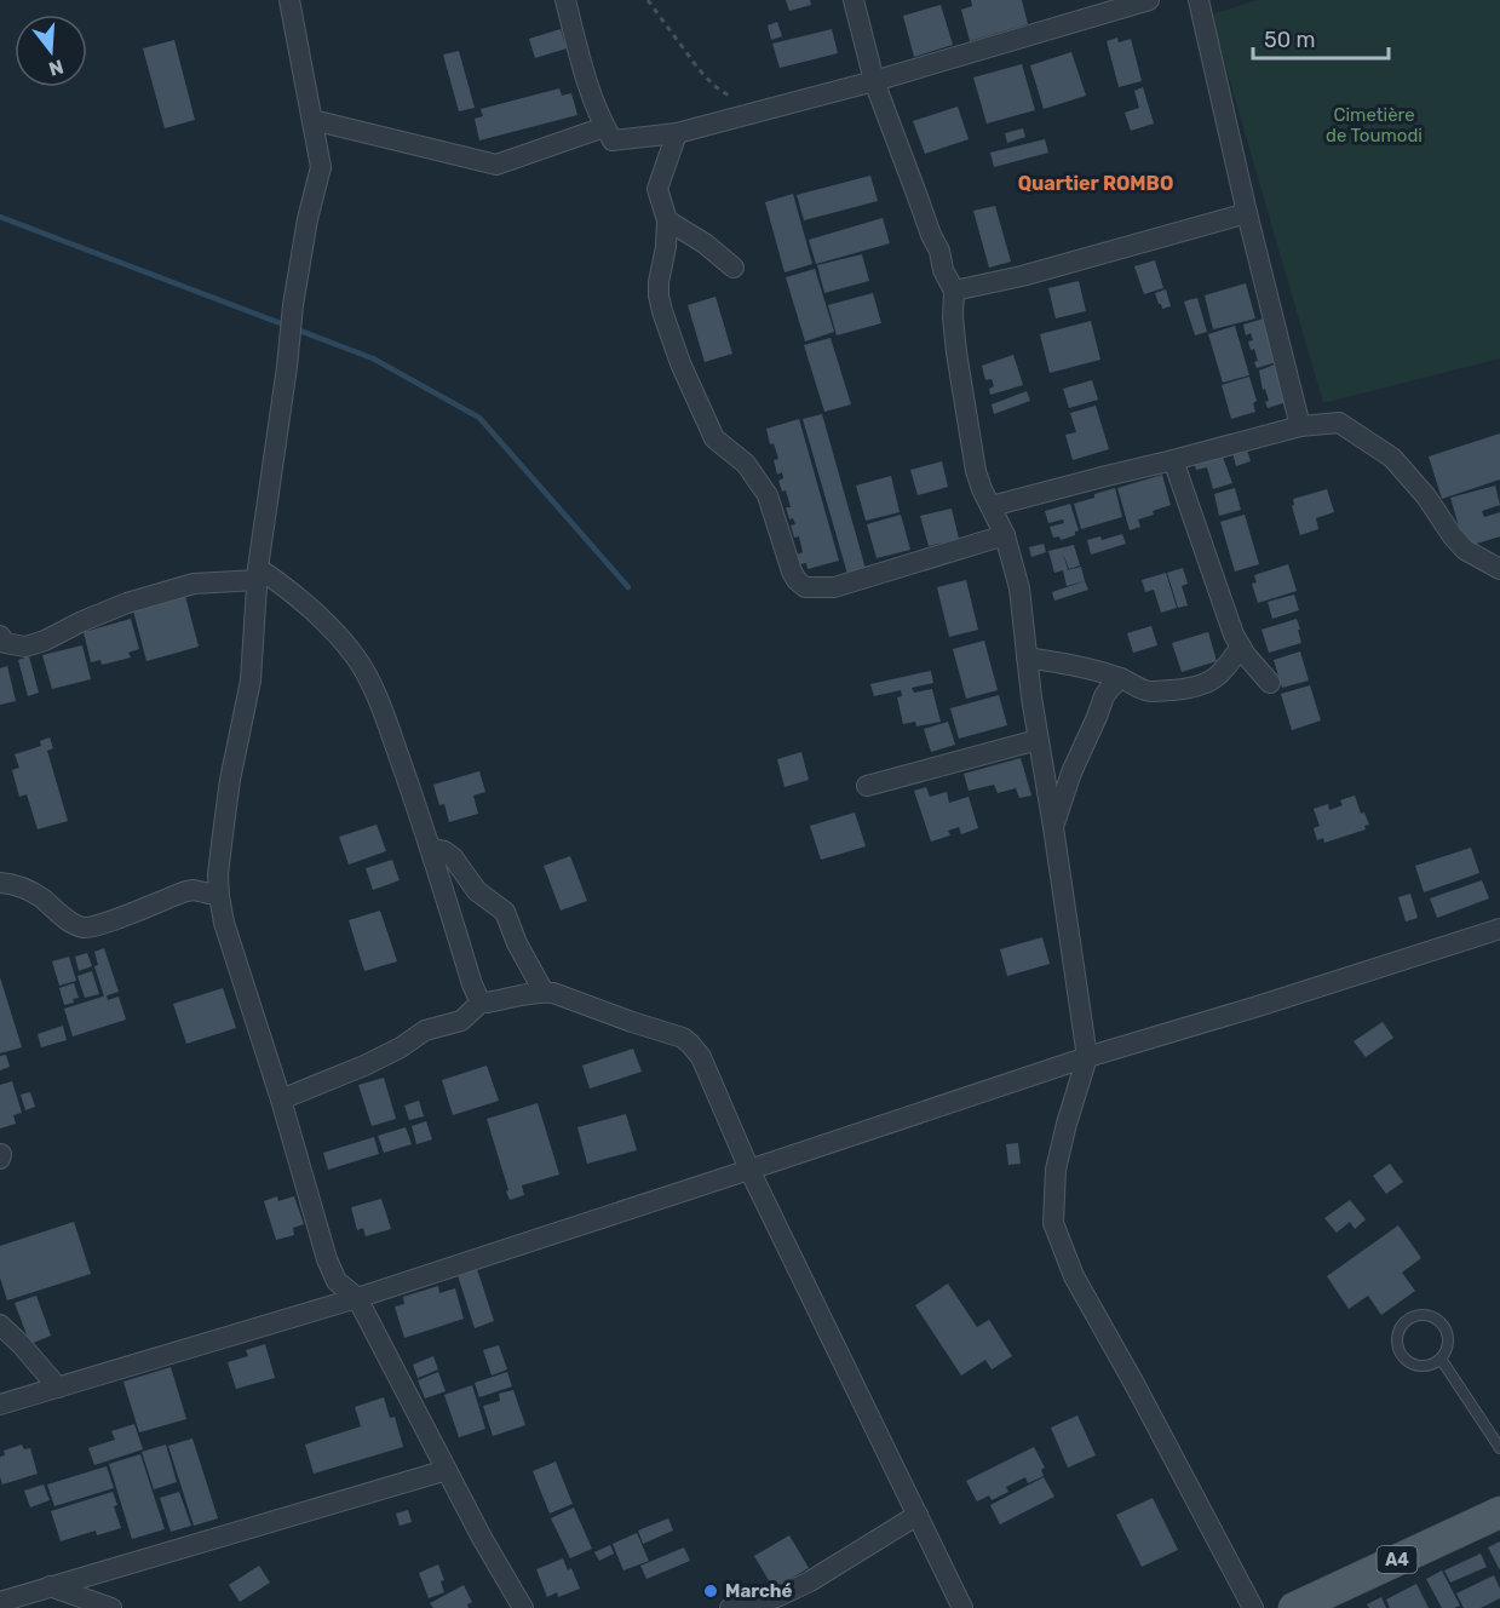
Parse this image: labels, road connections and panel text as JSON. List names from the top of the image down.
{
  "streets": {
    "main road": ["A4"]
  },
  "districts": ["Quartier ROMBO"],
  "parks": ["Cimetière de Toumodi"],
  "places": ["Marché"],
  "scale_bar": "50 m",
  "north": "bottom"
}
